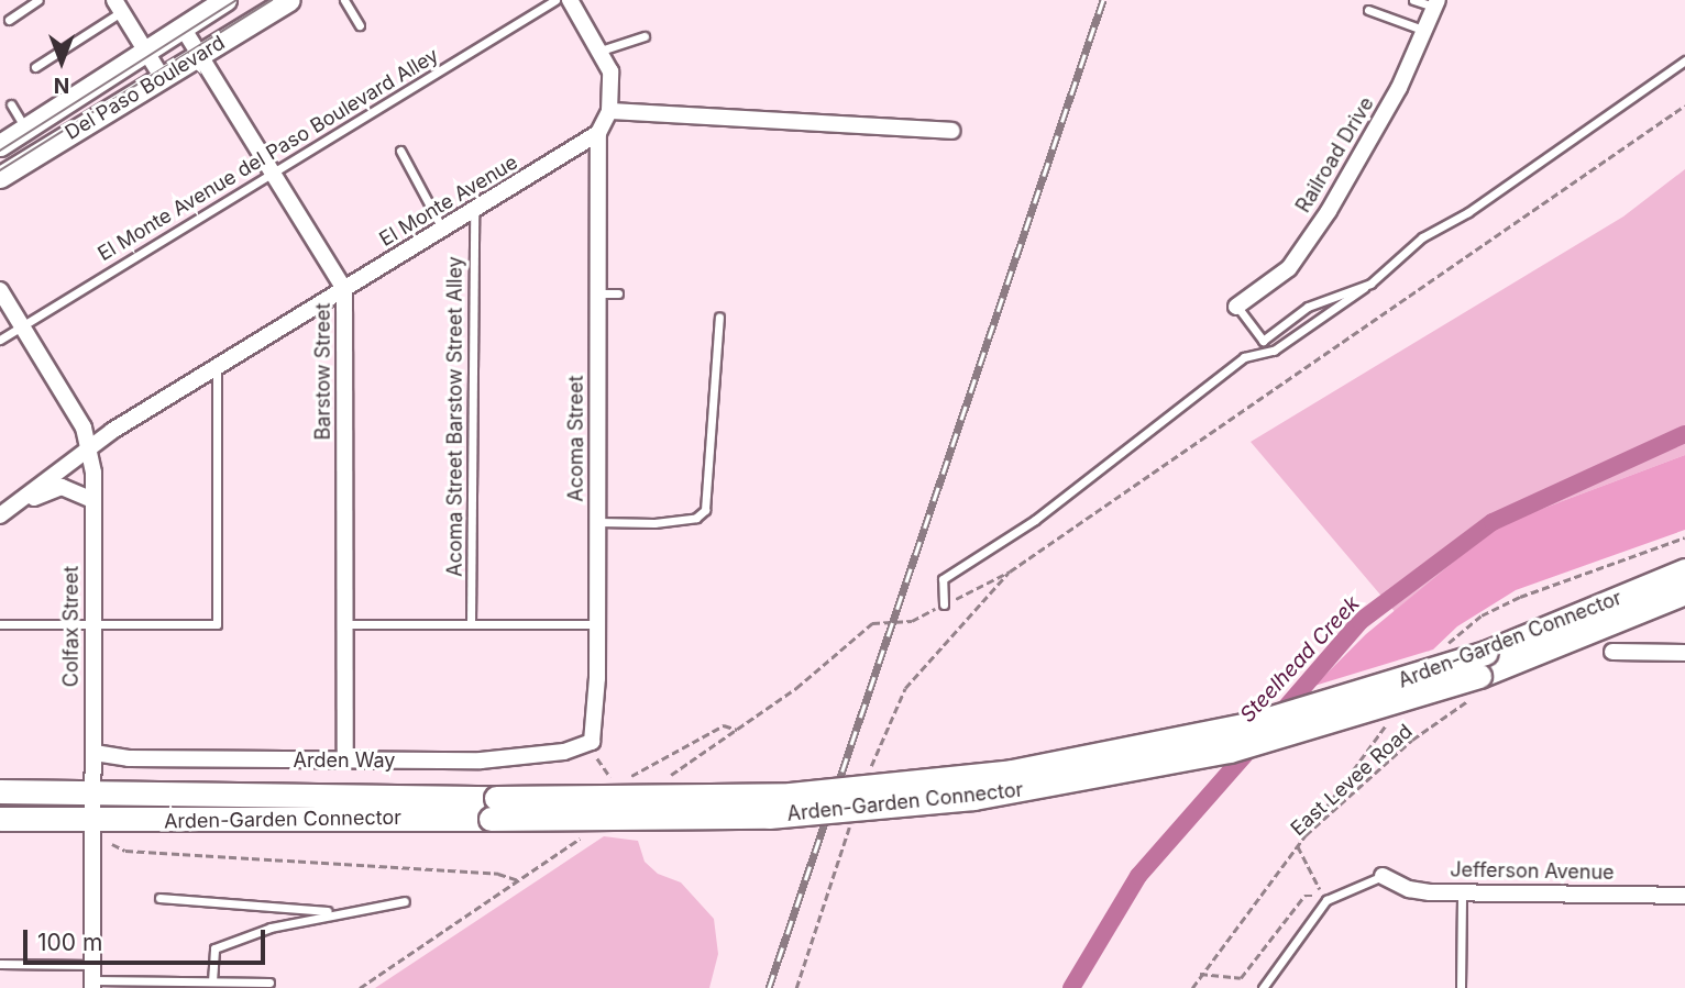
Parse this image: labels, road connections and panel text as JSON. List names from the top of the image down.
{
  "streets": {
    "main road": ["Del Paso Boulevard", "Arden-Garden Connector"],
    "street": [
      "Railroad Drive",
      "El Monte Avenue",
      "Barstow Street",
      "Acoma Street",
      "Colfax Street",
      "Arden Way",
      "Jefferson Avenue"
    ],
    "lane": ["El Monte Avenue del Paso Boulevard Alley", "Acoma Street Barstow Street Alley"],
    "path": ["East Levee Road"]
  },
  "crossings": [
    ["Del Paso Boulevard", "Barstow Street"],
    ["El Monte Avenue del Paso Boulevard Alley", "Barstow Street"],
    ["El Monte Avenue del Paso Boulevard Alley", "Colfax Street"],
    ["El Monte Avenue", "Barstow Street"],
    ["El Monte Avenue", "Acoma Street Barstow Street Alley"],
    ["El Monte Avenue", "Acoma Street"],
    ["El Monte Avenue", "Colfax Street"],
    ["Barstow Street", "Arden Way"],
    ["Acoma Street", "Arden Way"],
    ["Colfax Street", "Arden-Garden Connector"],
    ["Colfax Street", "Arden Way"],
    ["Arden-Garden Connector", "East Levee Road"]
  ],
  "water": ["Steelhead Creek"],
  "scale_bar": "100 m",
  "north": "bottom"
}
